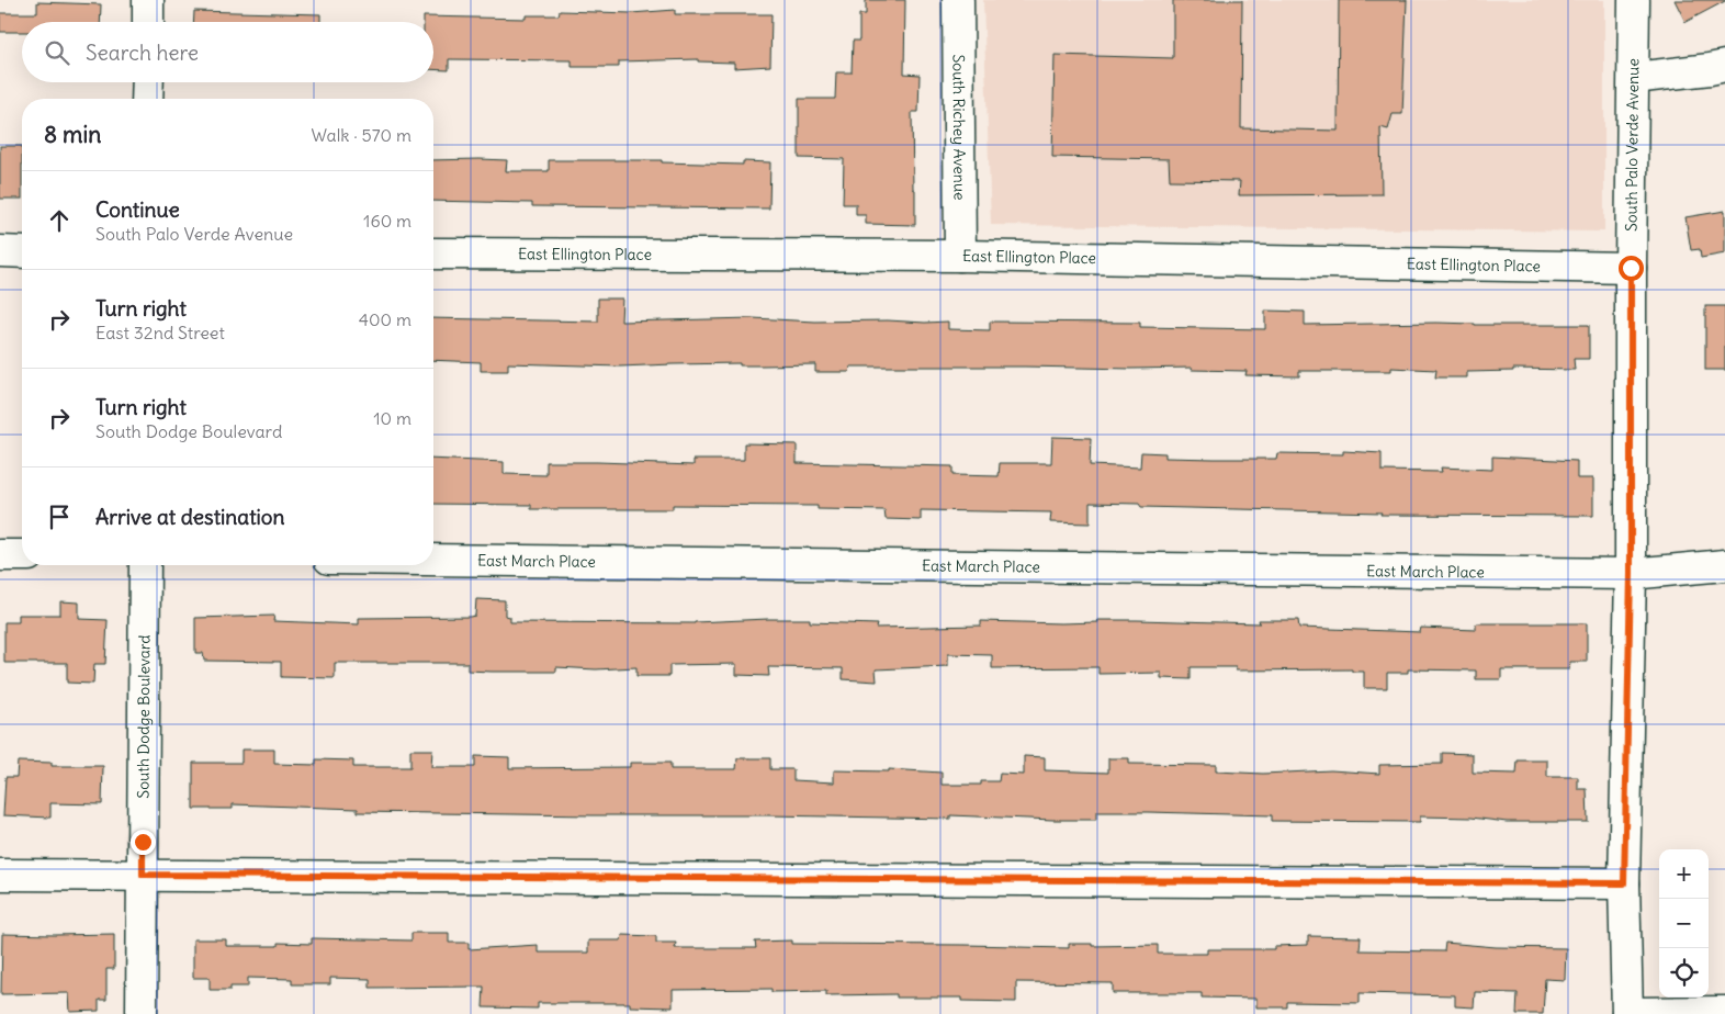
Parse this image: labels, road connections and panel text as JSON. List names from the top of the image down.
{
  "streets": {
    "street": [
      "South Richey Avenue",
      "South Palo Verde Avenue",
      "East Ellington Place",
      "East March Place",
      "South Dodge Boulevard"
    ]
  },
  "crossings": [
    ["South Richey Avenue", "East Ellington Place"],
    ["South Palo Verde Avenue", "East Ellington Place"],
    ["South Palo Verde Avenue", "East March Place"]
  ],
  "page": {
    "search": "Search here",
    "heading": ["8 min", "Walk · 570 m"],
    "list": [
      ["Continue", "South Palo Verde Avenue", "160 m"],
      ["Turn right", "East 32nd Street", "400 m"],
      ["Turn right", "South Dodge Boulevard", "10 m"],
      "Arrive at destination"
    ],
    "map_buttons": ["+", "−"]
  }
}
